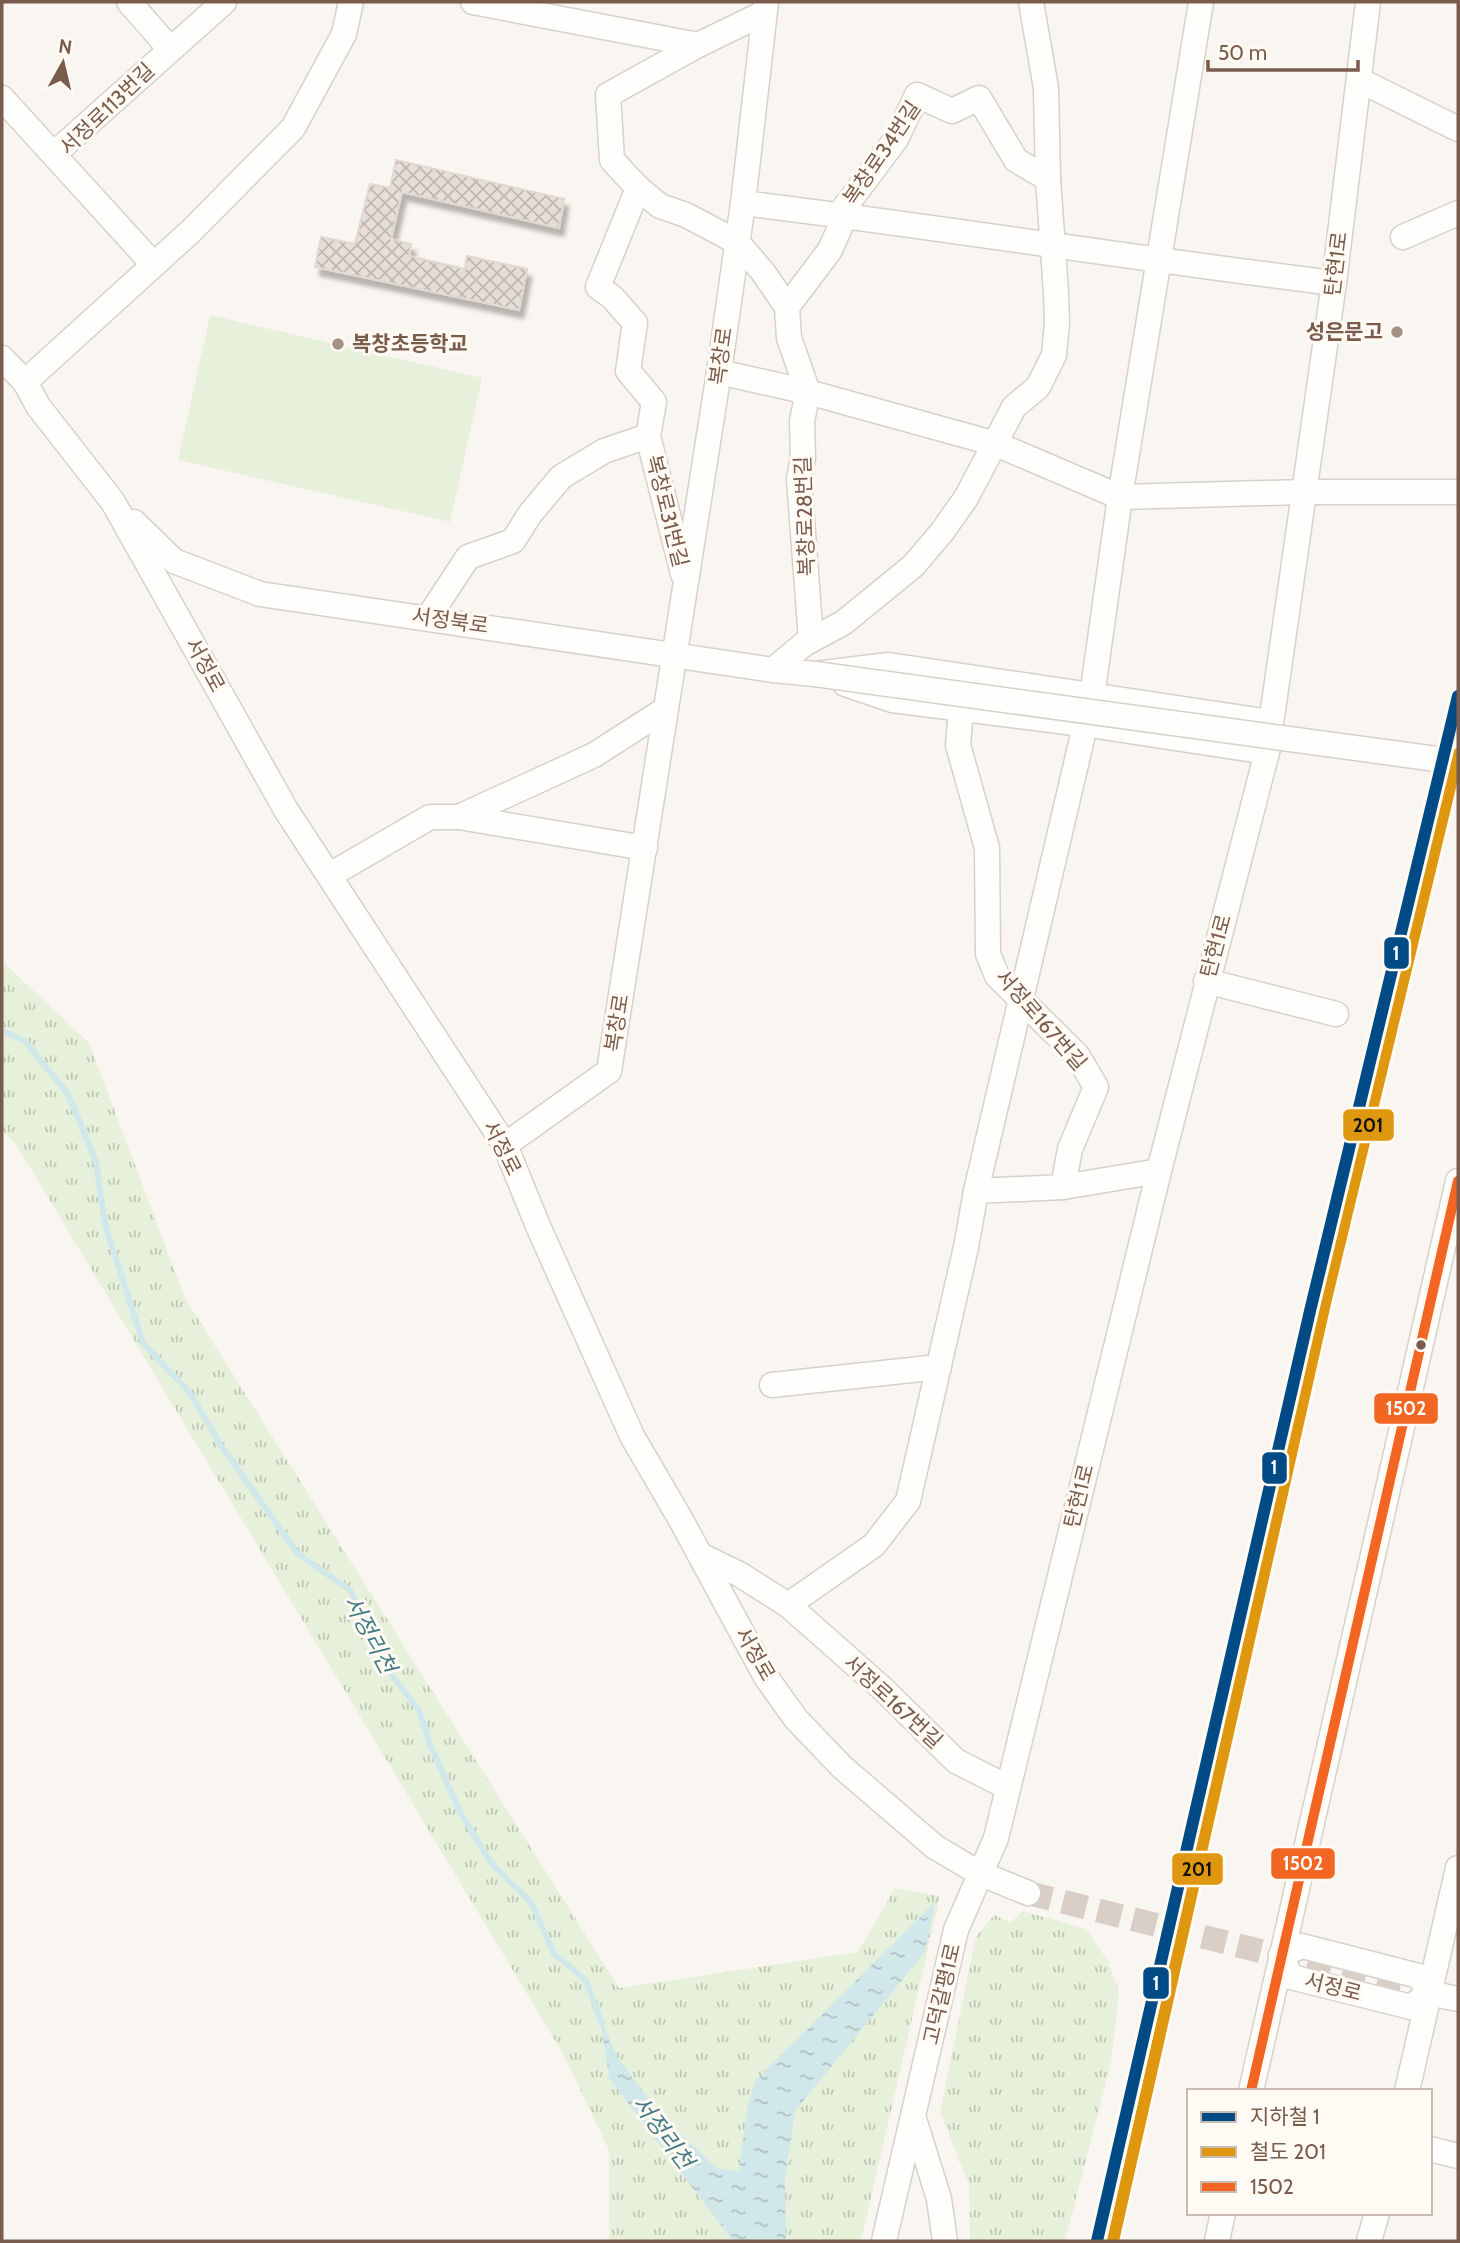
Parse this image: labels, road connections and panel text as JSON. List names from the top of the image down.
{
  "streets": {
    "street": [
      "서정로113번길",
      "복창로34번길",
      "탄현1로",
      "복창로",
      "복창로31번길",
      "복창로28번길",
      "서정북로",
      "서정로",
      "서정로167번길",
      "고덕갈평1로"
    ]
  },
  "crossings": [
    ["복창로34번길", "탄현1로"],
    ["복창로34번길", "복창로"],
    ["탄현1로", "서정로"],
    ["탄현1로", "서정로167번길"],
    ["탄현1로", "고덕갈평1로"],
    ["복창로", "복창로31번길"],
    ["복창로", "서정북로"],
    ["복창로", "서정로"],
    ["복창로31번길", "서정북로"],
    ["서정북로", "서정로"],
    ["서정로", "서정로167번길"],
    ["서정로", "고덕갈평1로"]
  ],
  "water": ["서정리천"],
  "places": ["성은문고", "복창초등학교"],
  "lines": ["metro line 1", "rail line 201", "transit line 1502"],
  "legend": ["지하철 1", "철도 201", "1502"],
  "scale_bar": "50 m",
  "north": "top"
}
